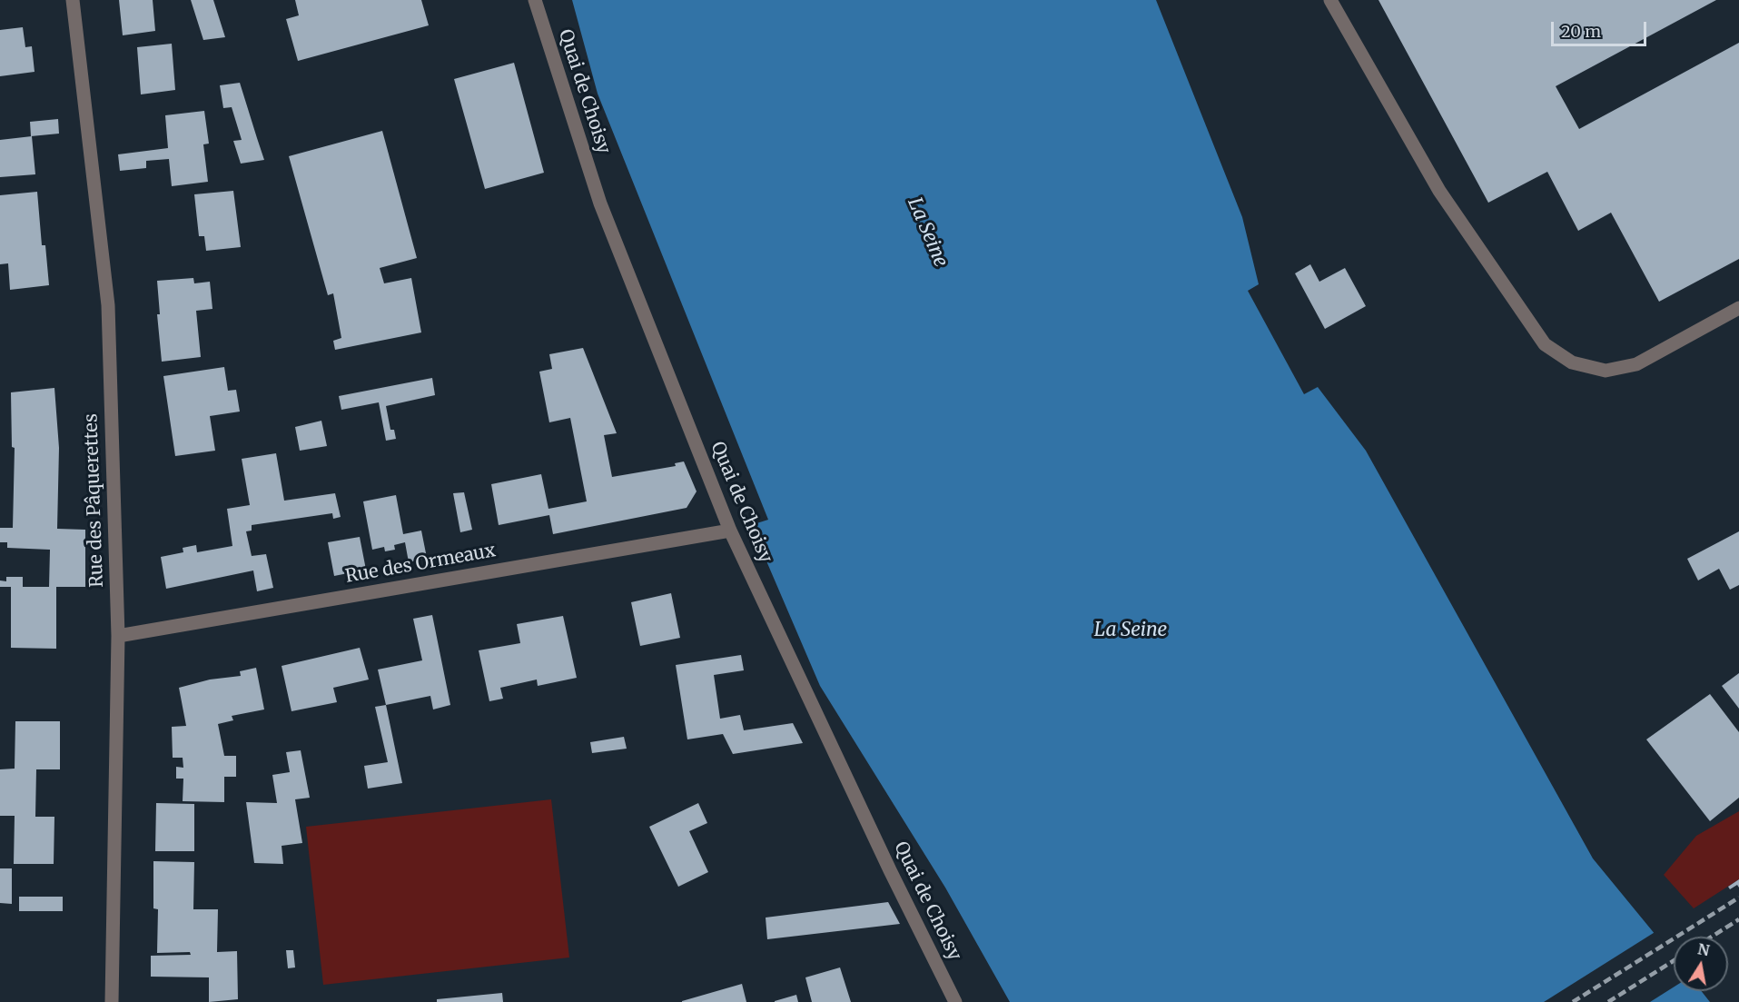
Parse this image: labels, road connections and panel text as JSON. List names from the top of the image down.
{
  "streets": {
    "street": ["Quai de Choisy", "Rue des Pâquerettes", "Rue des Ormeaux"]
  },
  "crossings": [
    ["Quai de Choisy", "Rue des Ormeaux"],
    ["Rue des Pâquerettes", "Rue des Ormeaux"]
  ],
  "water": ["La Seine"],
  "scale_bar": "20 m",
  "north": "top"
}
